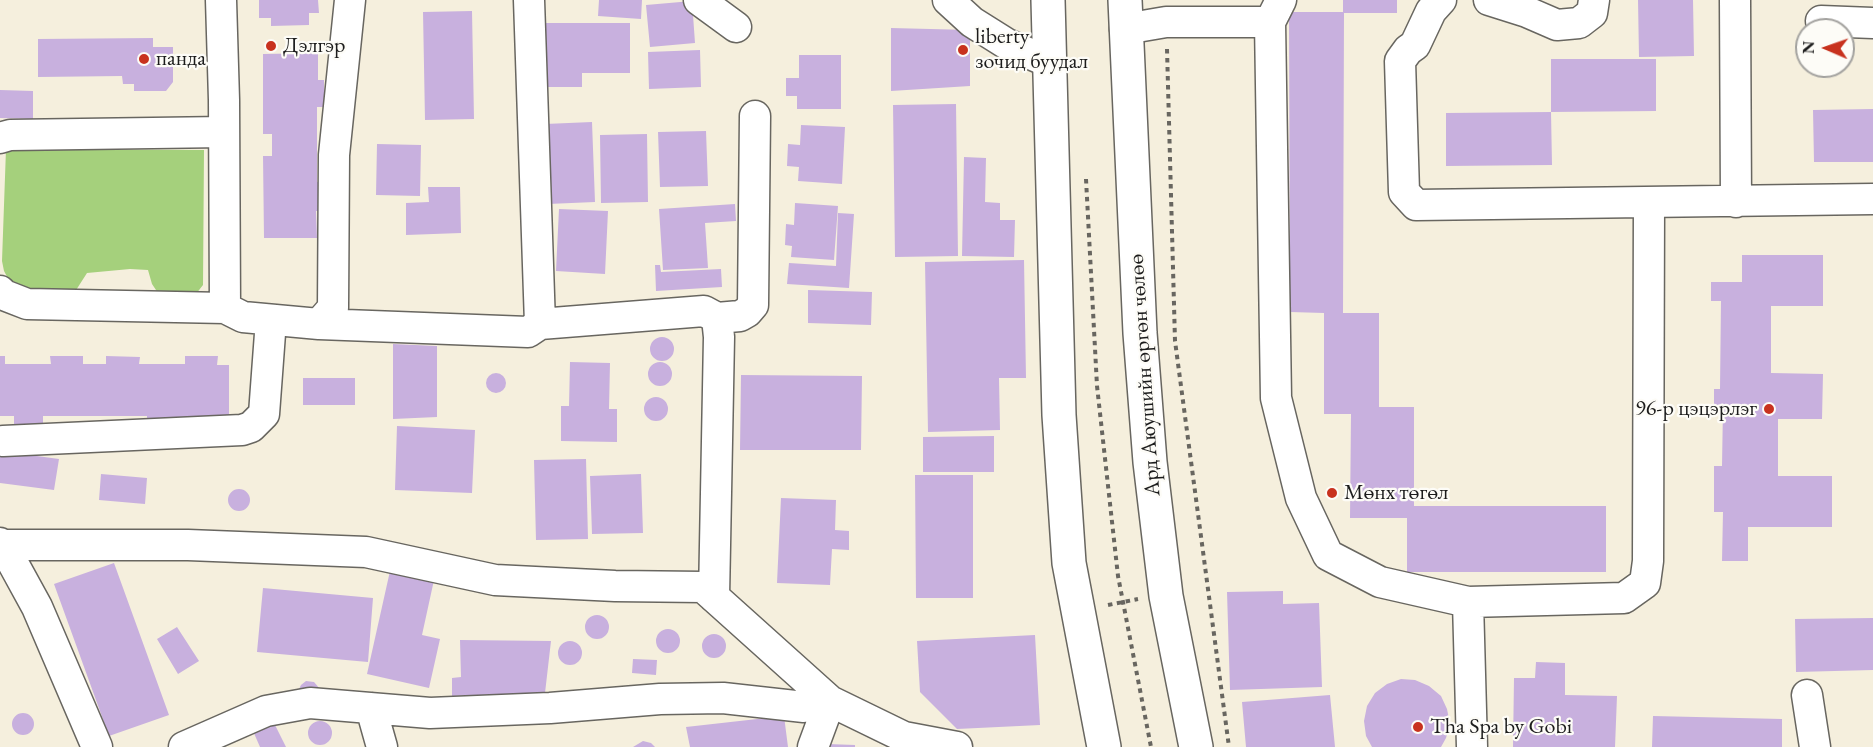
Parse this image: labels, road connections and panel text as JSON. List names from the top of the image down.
{
  "streets": {
    "main road": ["Ард Аюушийн өргөн чөлөө"]
  },
  "places": [
    "Дэлгэр",
    "liberty зочид буудал",
    "панда",
    "96-р цэцэрлэг",
    "Мөнх төгөл",
    "Tha Spa by Gobi"
  ],
  "north": "left"
}
